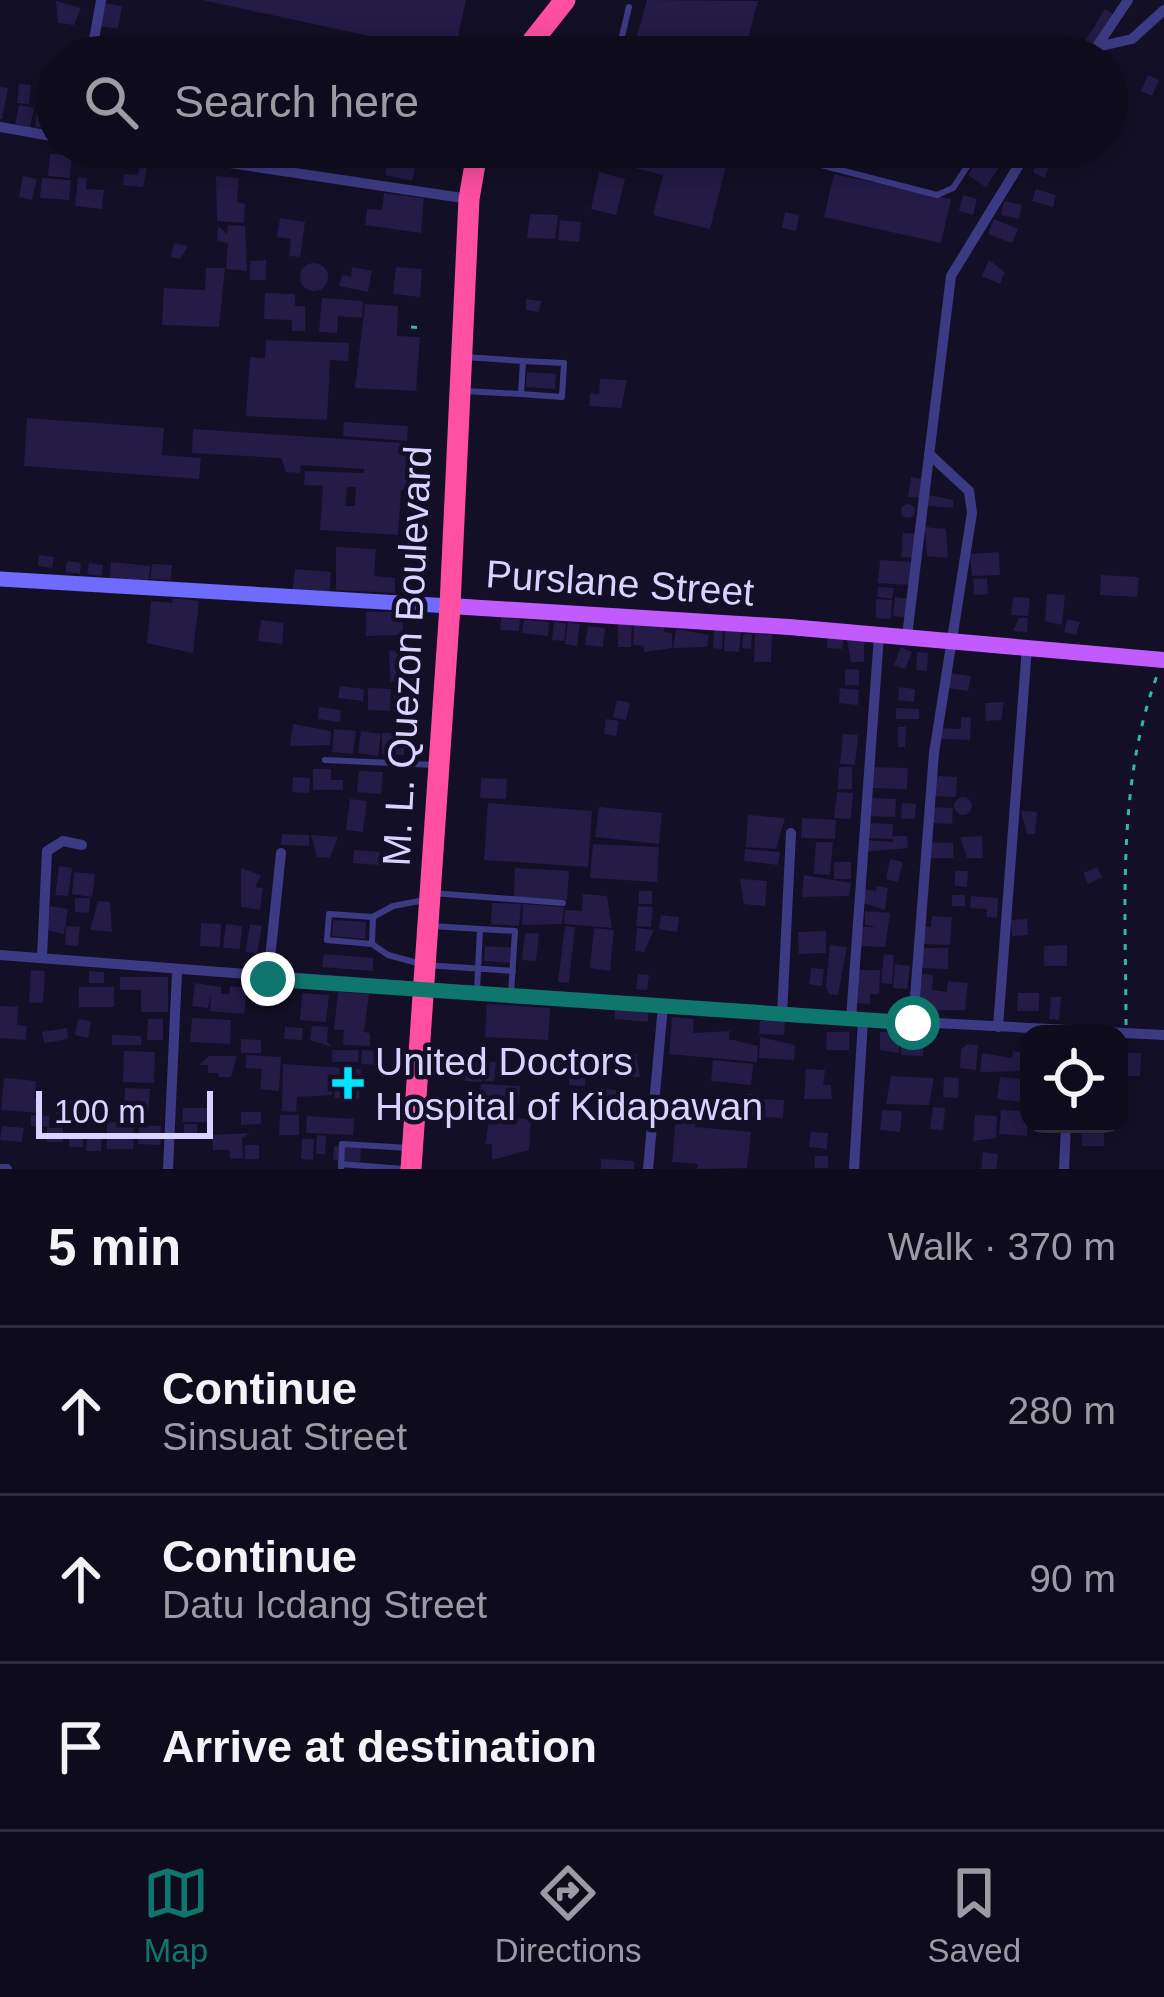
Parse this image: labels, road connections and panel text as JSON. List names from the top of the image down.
{
  "streets": {
    "highway": ["M. L. Quezon Boulevard"],
    "main road": ["Purslane Street"]
  },
  "crossings": [
    ["Purslane Street", "M. L. Quezon Boulevard"]
  ],
  "places": {
    "health": ["United Doctors Hospital of Kidapawan"]
  },
  "scale_bar": "100 m",
  "page": {
    "search": "Search here",
    "scale": "100 m",
    "heading": ["5 min", "Walk · 370 m"],
    "list": [
      ["Continue", "Sinsuat Street", "280 m"],
      ["Continue", "Datu Icdang Street", "90 m"],
      "Arrive at destination"
    ],
    "nav": ["Map", "Directions", "Saved"]
  }
}
